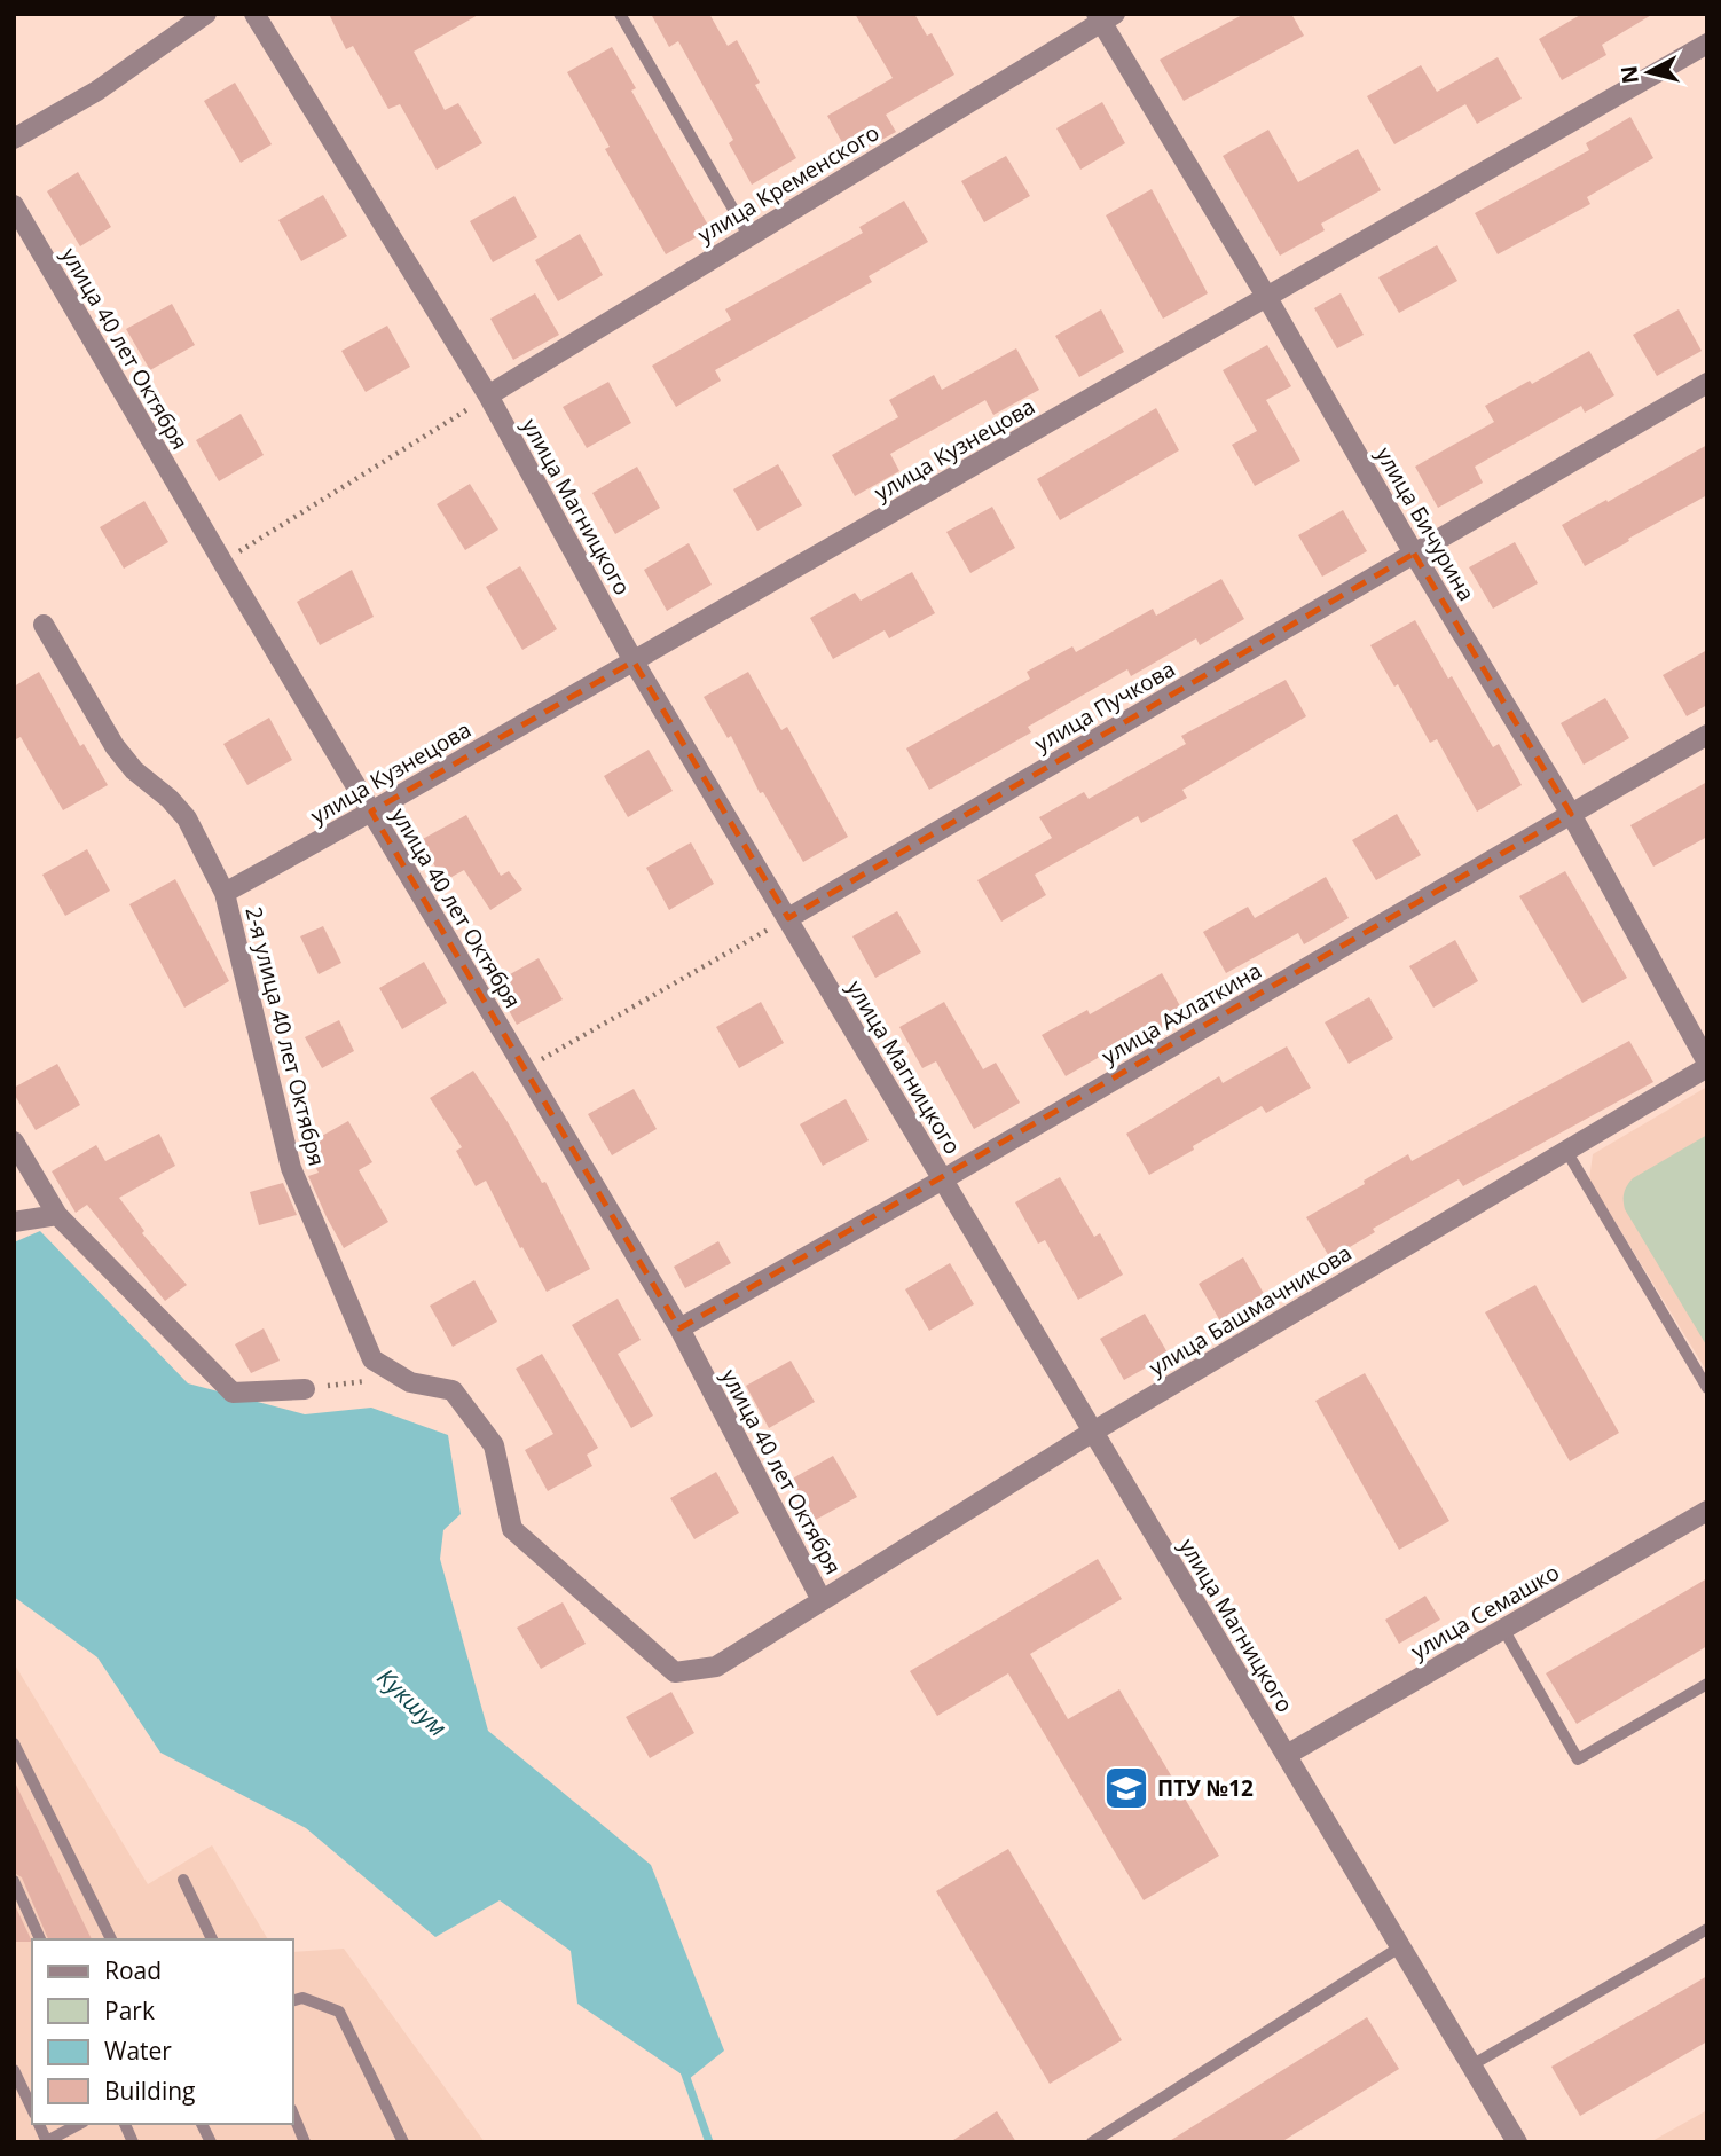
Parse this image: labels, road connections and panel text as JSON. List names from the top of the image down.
{
  "streets": {
    "street": [
      "улица Кременского",
      "улица 40 лет Октября",
      "улица Кузнецова",
      "улица Магницкого",
      "улица Бичурина",
      "улица Пучкова",
      "улица Ахлаткина",
      "2-я улица 40 лет Октября",
      "улица Башмачникова",
      "улица Семашко"
    ]
  },
  "crossings": [
    ["улица Кременского", "улица Магницкого"],
    ["улица Кременского", "улица Бичурина"],
    ["улица 40 лет Октября", "улица Кузнецова"],
    ["улица 40 лет Октября", "улица Ахлаткина"],
    ["улица 40 лет Октября", "2-я улица 40 лет Октября"],
    ["улица 40 лет Октября", "улица Башмачникова"],
    ["улица Кузнецова", "улица Магницкого"],
    ["улица Кузнецова", "улица Бичурина"],
    ["улица Кузнецова", "2-я улица 40 лет Октября"],
    ["улица Магницкого", "улица Пучкова"],
    ["улица Магницкого", "улица Ахлаткина"],
    ["улица Магницкого", "улица Башмачникова"],
    ["улица Магницкого", "улица Семашко"],
    ["улица Бичурина", "улица Пучкова"],
    ["улица Бичурина", "улица Ахлаткина"],
    ["улица Бичурина", "улица Башмачникова"],
    ["2-я улица 40 лет Октября", "улица Башмачникова"]
  ],
  "water": ["Кукшум"],
  "places": {
    "school or university": ["ПТУ №12"]
  },
  "legend": [
    "Road",
    "Park",
    "Water",
    "Building"
  ],
  "north": "left"
}
